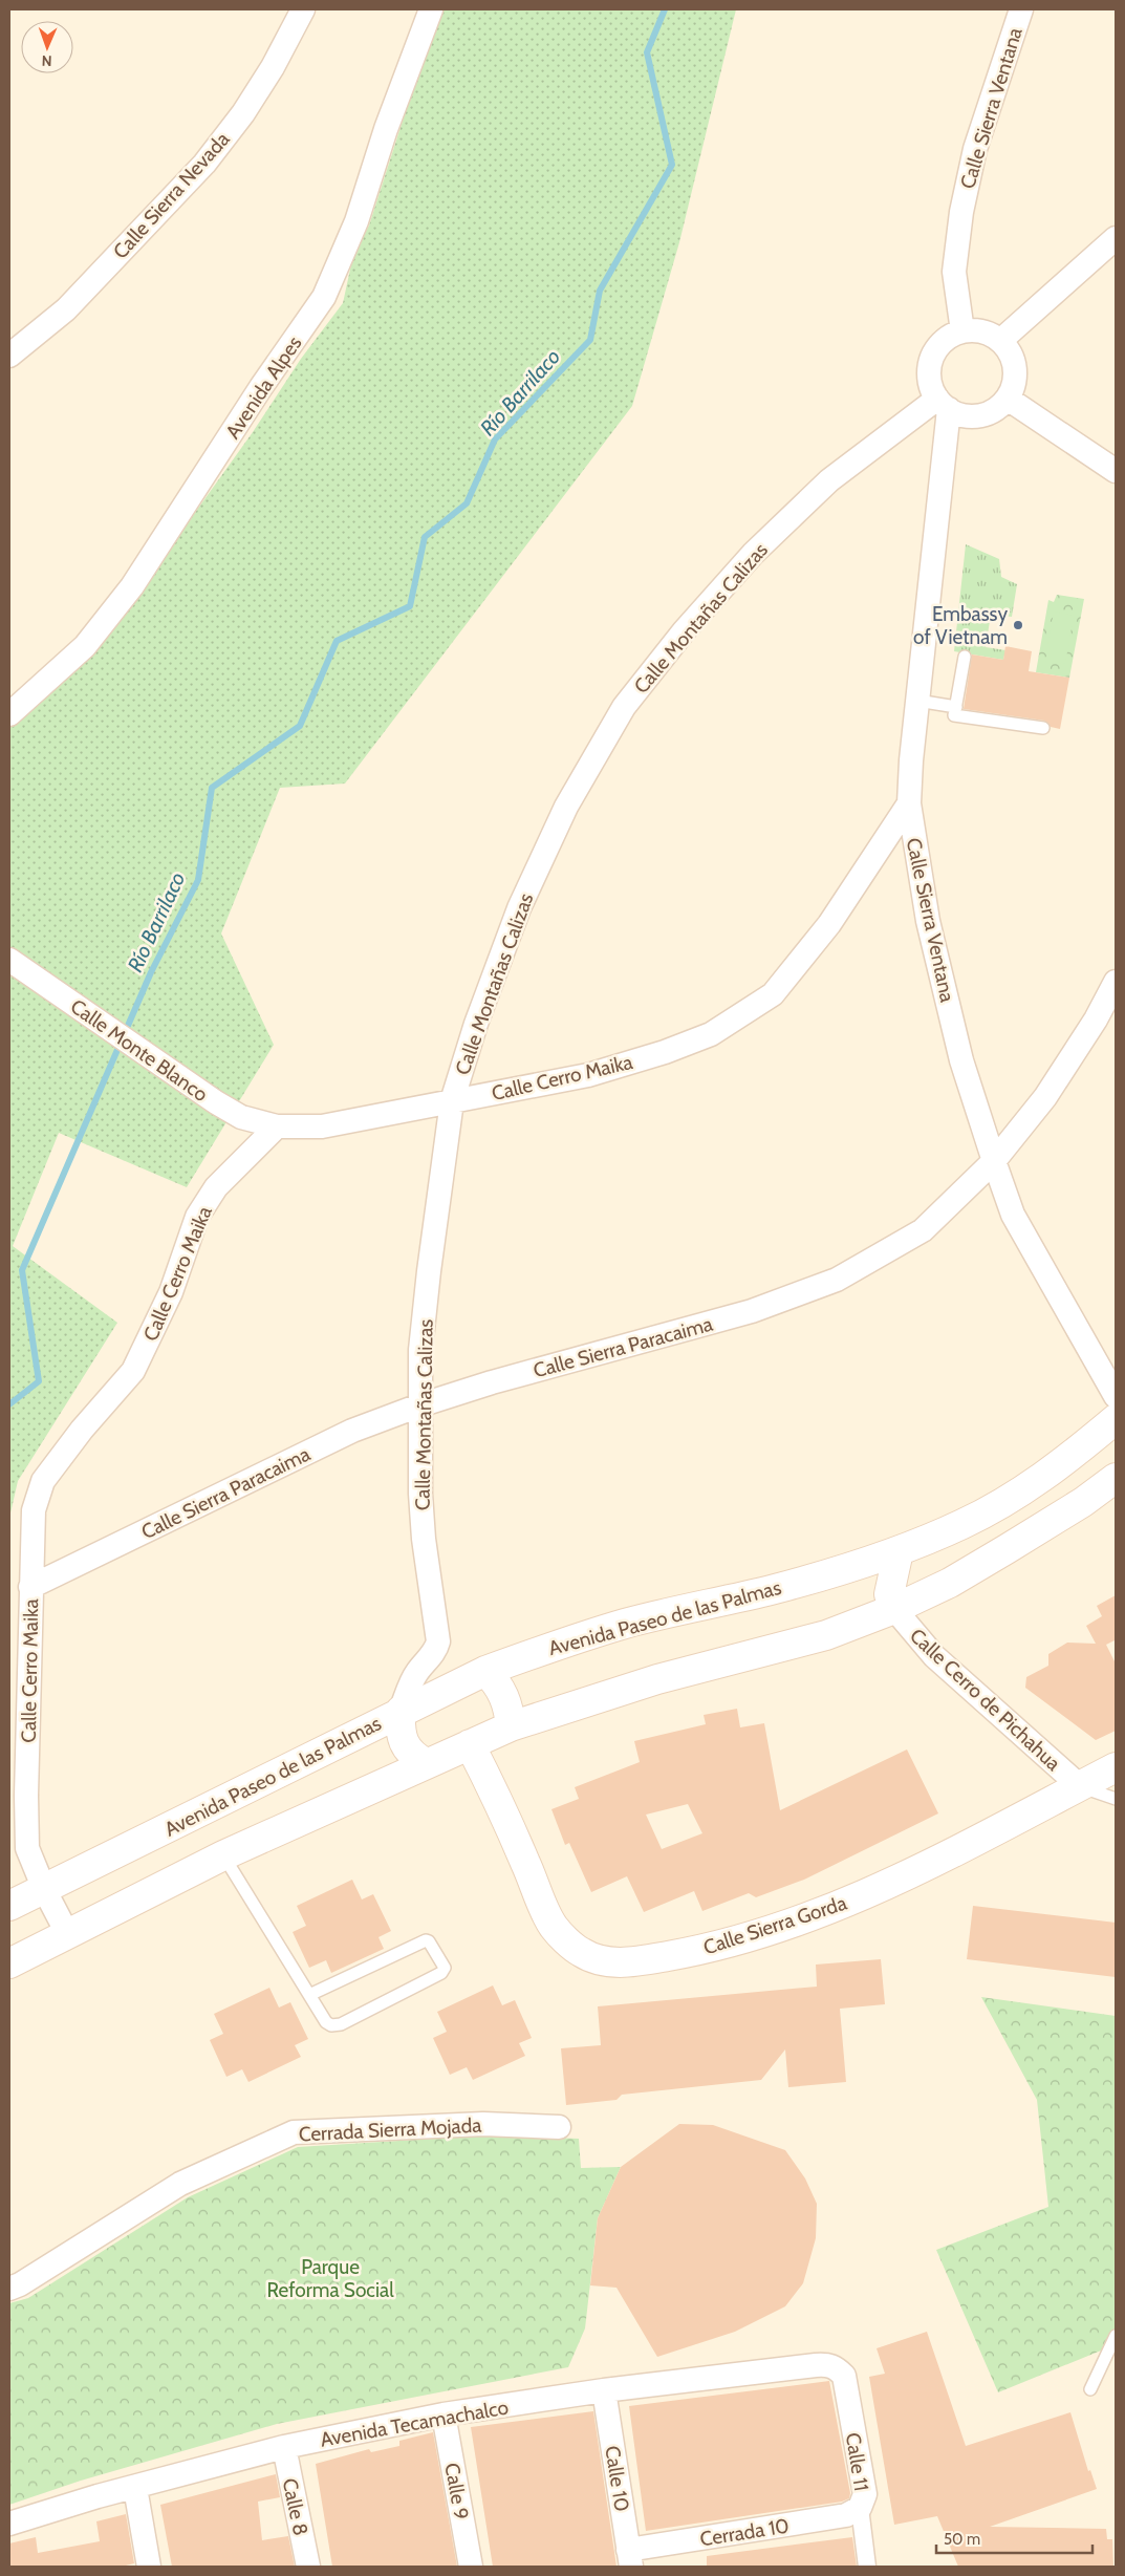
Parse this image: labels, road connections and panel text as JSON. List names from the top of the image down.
{
  "streets": {
    "main road": ["Avenida Paseo de las Palmas", "Calle Sierra Gorda"],
    "street": [
      "Calle Sierra Ventana",
      "Calle Sierra Nevada",
      "Avenida Alpes",
      "Calle Montañas Calizas",
      "Calle Monte Blanco",
      "Calle Cerro Maika",
      "Calle Sierra Paracaima",
      "Calle Cerro de Pichahua",
      "Cerrada Sierra Mojada",
      "Avenida Tecamachalco",
      "Calle 11",
      "Calle 10",
      "Calle 9",
      "Calle 8",
      "Cerrada 10"
    ]
  },
  "crossings": [
    ["Calle Sierra Ventana", "Calle Montañas Calizas"],
    ["Calle Sierra Ventana", "Calle Cerro Maika"],
    ["Calle Sierra Ventana", "Calle Sierra Paracaima"],
    ["Calle Montañas Calizas", "Calle Cerro Maika"],
    ["Calle Montañas Calizas", "Calle Sierra Paracaima"],
    ["Calle Montañas Calizas", "Avenida Paseo de las Palmas"],
    ["Calle Monte Blanco", "Calle Cerro Maika"],
    ["Calle Cerro Maika", "Calle Sierra Paracaima"],
    ["Calle Cerro Maika", "Avenida Paseo de las Palmas"],
    ["Calle Cerro de Pichahua", "Calle Sierra Gorda"],
    ["Avenida Tecamachalco", "Calle 11"],
    ["Avenida Tecamachalco", "Calle 10"],
    ["Avenida Tecamachalco", "Calle 9"],
    ["Avenida Tecamachalco", "Calle 8"],
    ["Calle 11", "Cerrada 10"],
    ["Calle 10", "Cerrada 10"]
  ],
  "water": ["Río Barrilaco"],
  "parks": ["Parque Reforma Social"],
  "places": ["Embassy of Vietnam"],
  "scale_bar": "50 m",
  "north": "bottom"
}
